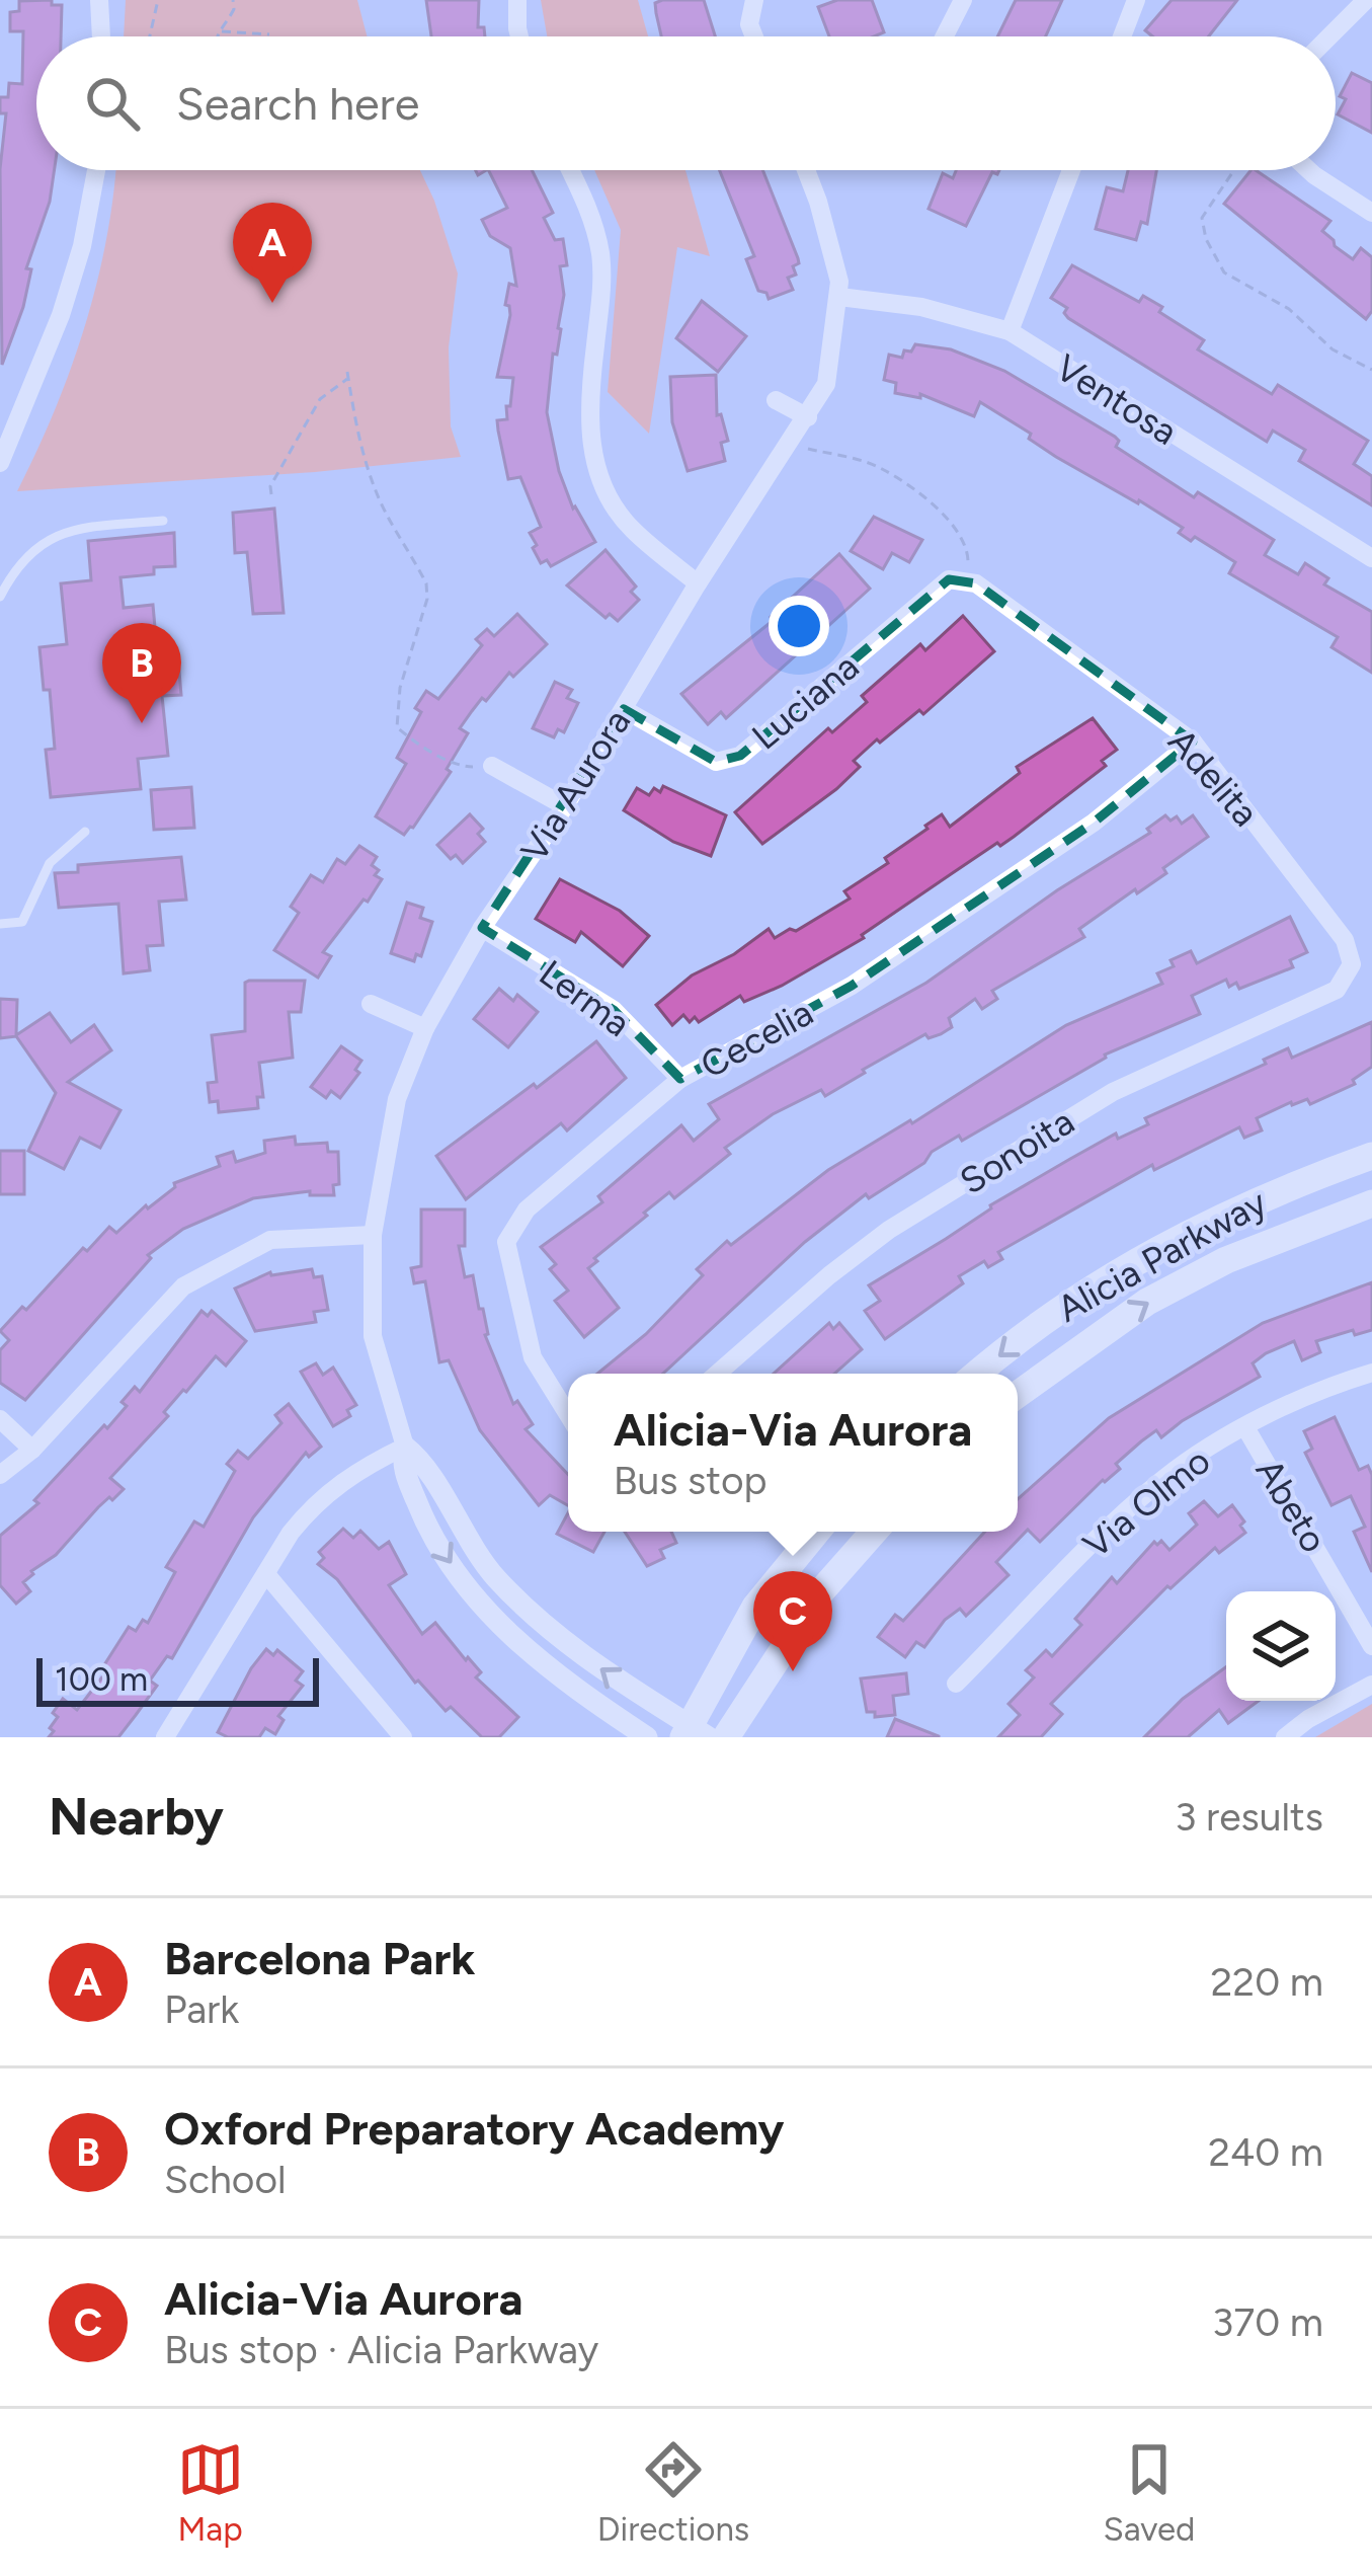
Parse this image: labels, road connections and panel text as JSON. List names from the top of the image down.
{
  "streets": {
    "main road": ["Alicia Parkway"],
    "street": [
      "Ventosa",
      "Luciana",
      "Adelita",
      "Via Aurora",
      "Lerma",
      "Cecelia",
      "Sonoita",
      "Via Olmo",
      "Abeto"
    ]
  },
  "crossings": [
    ["Ventosa", "Via Aurora"],
    ["Luciana", "Adelita"],
    ["Luciana", "Via Aurora"],
    ["Adelita", "Cecelia"],
    ["Adelita", "Sonoita"],
    ["Via Aurora", "Lerma"],
    ["Lerma", "Cecelia"],
    ["Via Olmo", "Abeto"]
  ],
  "scale_bar": "100 m",
  "page": {
    "search": "Search here",
    "pins": ["A", "B", "C"],
    "popup": ["Alicia-Via Aurora", "Bus stop"],
    "scale": "100 m",
    "heading": ["Nearby", "3 results"],
    "list": [
      {
        "mark": "A",
        "name": "Barcelona Park",
        "note": "Park",
        "value": "220 m"
      },
      {
        "mark": "B",
        "name": "Oxford Preparatory Academy",
        "note": "School",
        "value": "240 m"
      },
      {
        "mark": "C",
        "name": "Alicia-Via Aurora",
        "note": "Bus stop · Alicia Parkway",
        "value": "370 m"
      }
    ],
    "nav": ["Map", "Directions", "Saved"]
  }
}
